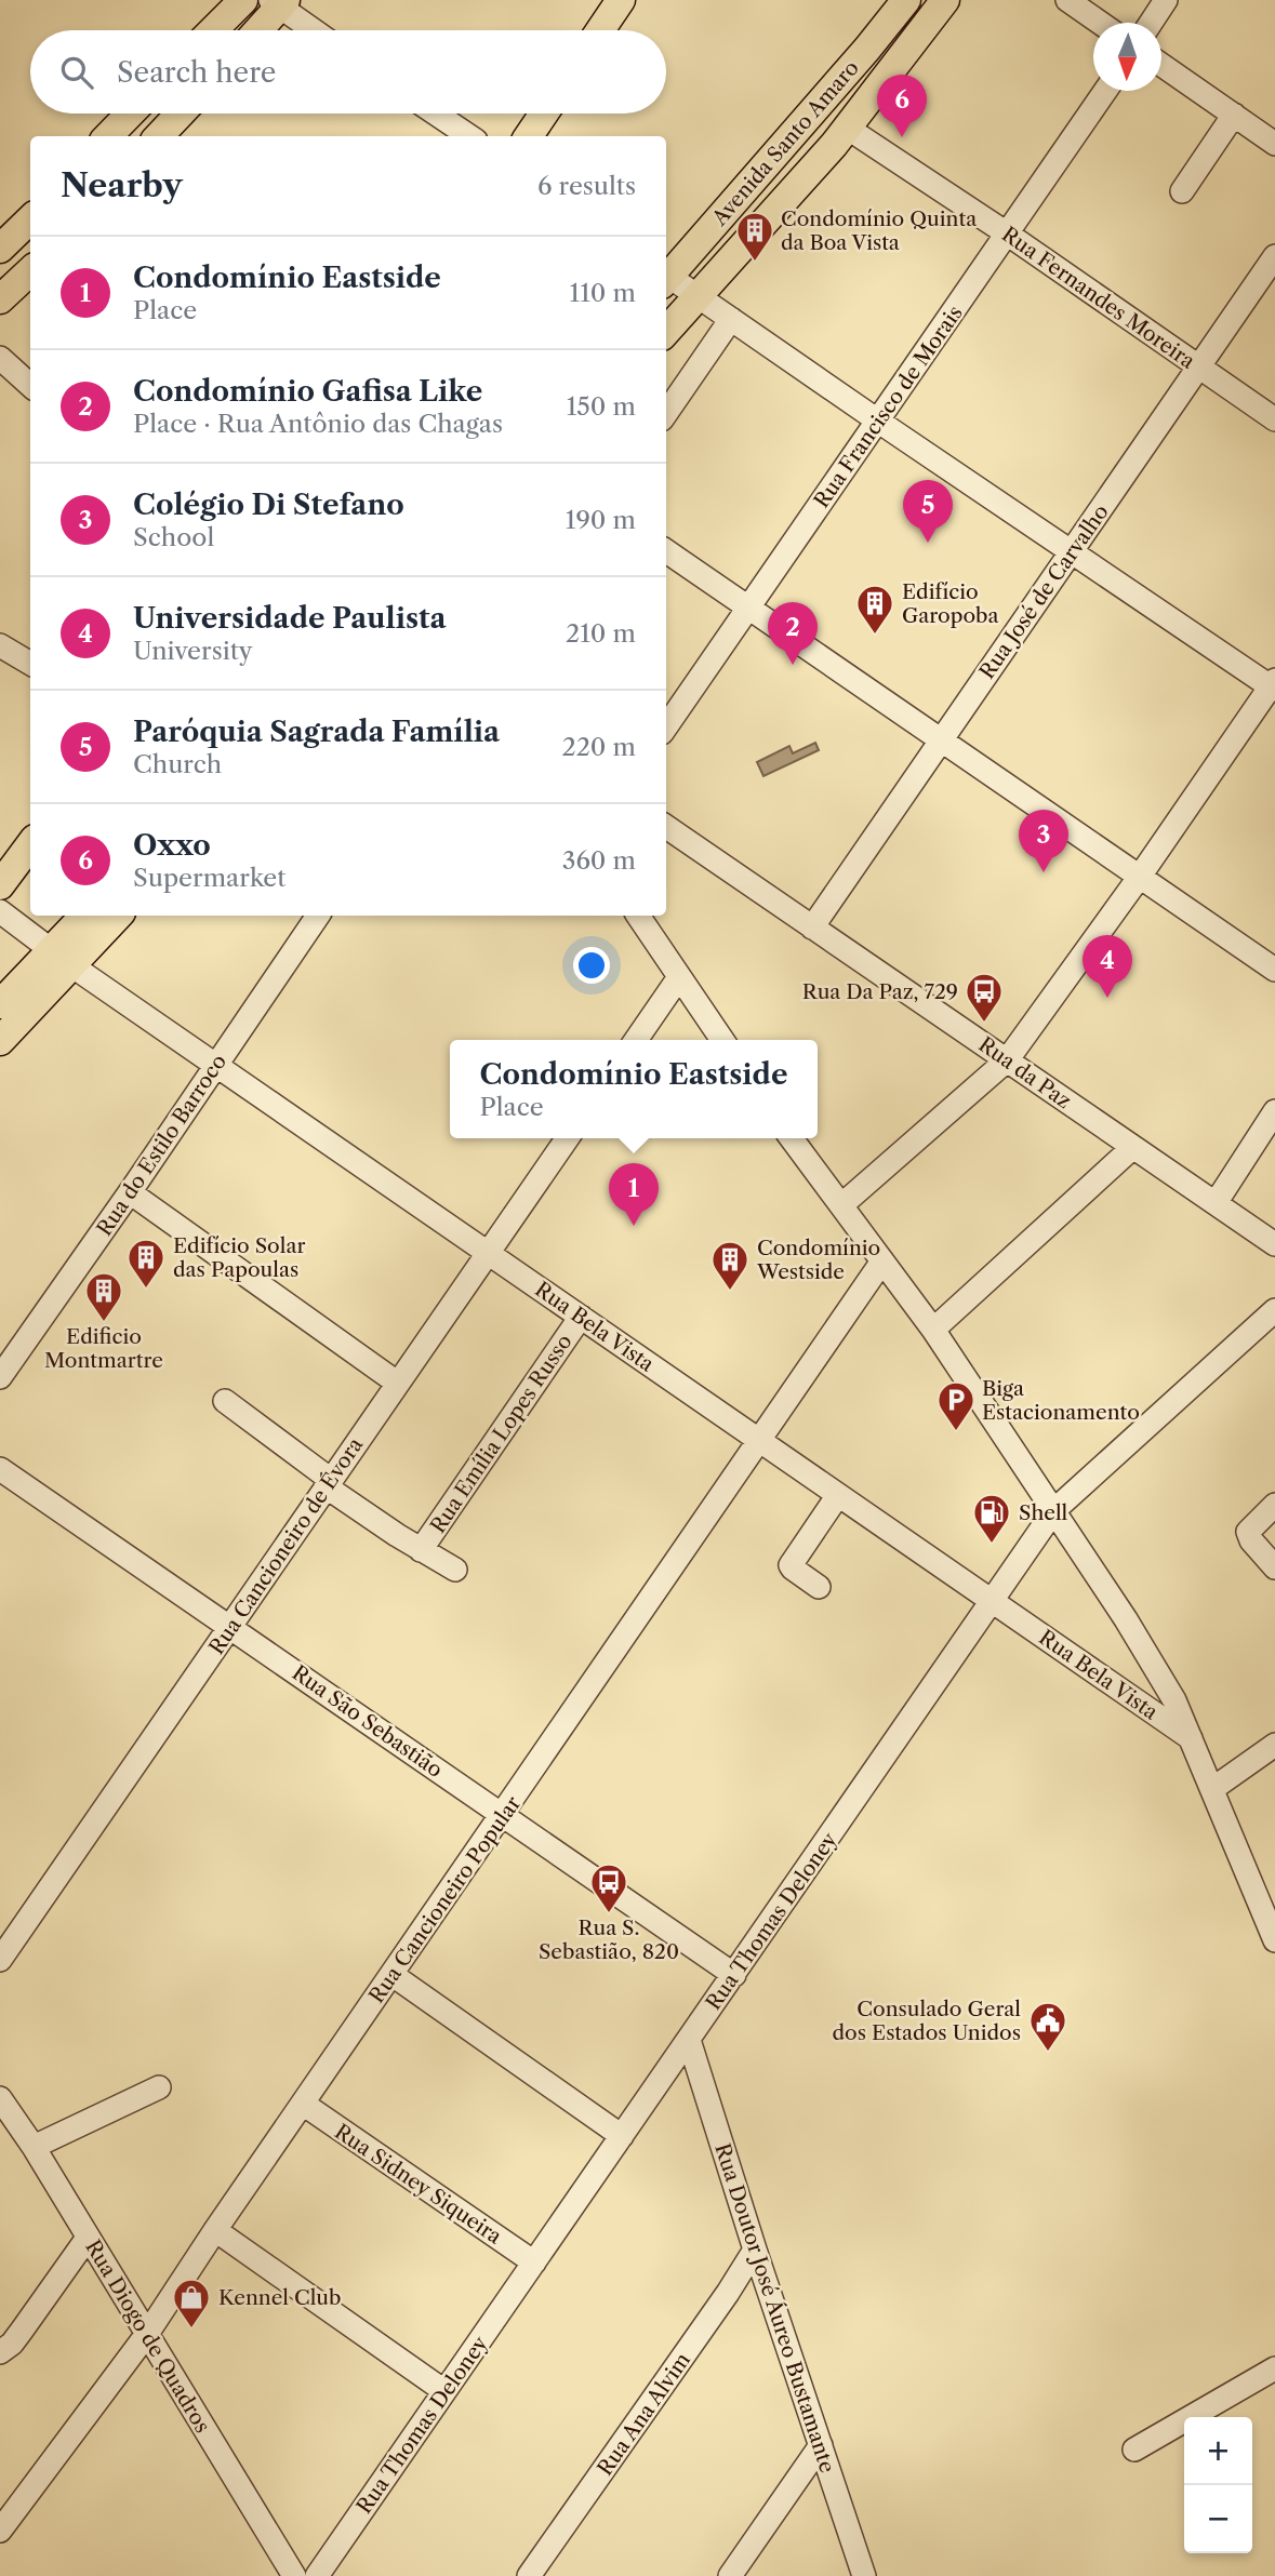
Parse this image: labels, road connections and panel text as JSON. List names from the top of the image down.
{
  "streets": {
    "main road": ["Avenida Santo Amaro"],
    "street": [
      "Rua Fernandes Moreira",
      "Rua Francisco de Morais",
      "Rua José de Carvalho",
      "Rua da Paz",
      "Rua do Estilo Barroco",
      "Rua Bela Vista",
      "Rua Emília Lopes Russo",
      "Rua Cancioneiro de Évora",
      "Rua São Sebastião",
      "Rua Cancioneiro Popular",
      "Rua Thomas Deloney",
      "Rua Sidney Siqueira",
      "Rua Doutor José Áureo Bustamante",
      "Rua Diogo de Quadros",
      "Rua Ana Alvim"
    ]
  },
  "crossings": [
    ["Avenida Santo Amaro", "Rua Fernandes Moreira"],
    ["Rua Fernandes Moreira", "Rua Francisco de Morais"],
    ["Rua Fernandes Moreira", "Rua José de Carvalho"],
    ["Rua José de Carvalho", "Rua da Paz"],
    ["Rua do Estilo Barroco", "Rua Bela Vista"],
    ["Rua Bela Vista", "Rua Emília Lopes Russo"],
    ["Rua Bela Vista", "Rua Cancioneiro de Évora"],
    ["Rua Bela Vista", "Rua Cancioneiro Popular"],
    ["Rua Bela Vista", "Rua Thomas Deloney"],
    ["Rua Cancioneiro de Évora", "Rua São Sebastião"],
    ["Rua São Sebastião", "Rua Cancioneiro Popular"],
    ["Rua São Sebastião", "Rua Thomas Deloney"],
    ["Rua Cancioneiro Popular", "Rua Sidney Siqueira"],
    ["Rua Cancioneiro Popular", "Rua Diogo de Quadros"],
    ["Rua Thomas Deloney", "Rua Sidney Siqueira"],
    ["Rua Thomas Deloney", "Rua Doutor José Áureo Bustamante"],
    ["Rua Doutor José Áureo Bustamante", "Rua Ana Alvim"]
  ],
  "places": {
    "building": [
      "Condomínio Quinta da Boa Vista",
      "Edifício Garopoba",
      "Edifício Solar das Papoulas",
      "Condomínio Westside",
      "Edificio Montmartre"
    ],
    "bus stop": ["Rua Da Paz, 729", "Rua S. Sebastião, 820"],
    "parking": ["Biga Estacionamento"],
    "fuel station": ["Shell"],
    "public building": ["Consulado Geral dos Estados Unidos"],
    "shop": ["Kennel Club"]
  },
  "north": "bottom",
  "page": {
    "search": "Search here",
    "pins": [
      "6",
      "5",
      "2",
      "3",
      "4",
      "1"
    ],
    "heading": ["Nearby", "6 results"],
    "list": [
      {
        "mark": "1",
        "name": "Condomínio Eastside",
        "note": "Place",
        "value": "110 m"
      },
      {
        "mark": "2",
        "name": "Condomínio Gafisa Like",
        "note": "Place · Rua Antônio das Chagas",
        "value": "150 m"
      },
      {
        "mark": "3",
        "name": "Colégio Di Stefano",
        "note": "School",
        "value": "190 m"
      },
      {
        "mark": "4",
        "name": "Universidade Paulista",
        "note": "University",
        "value": "210 m"
      },
      {
        "mark": "5",
        "name": "Paróquia Sagrada Família",
        "note": "Church",
        "value": "220 m"
      },
      {
        "mark": "6",
        "name": "Oxxo",
        "note": "Supermarket",
        "value": "360 m"
      }
    ],
    "popup": ["Condomínio Eastside", "Place"],
    "map_buttons": ["+", "−"]
  }
}
